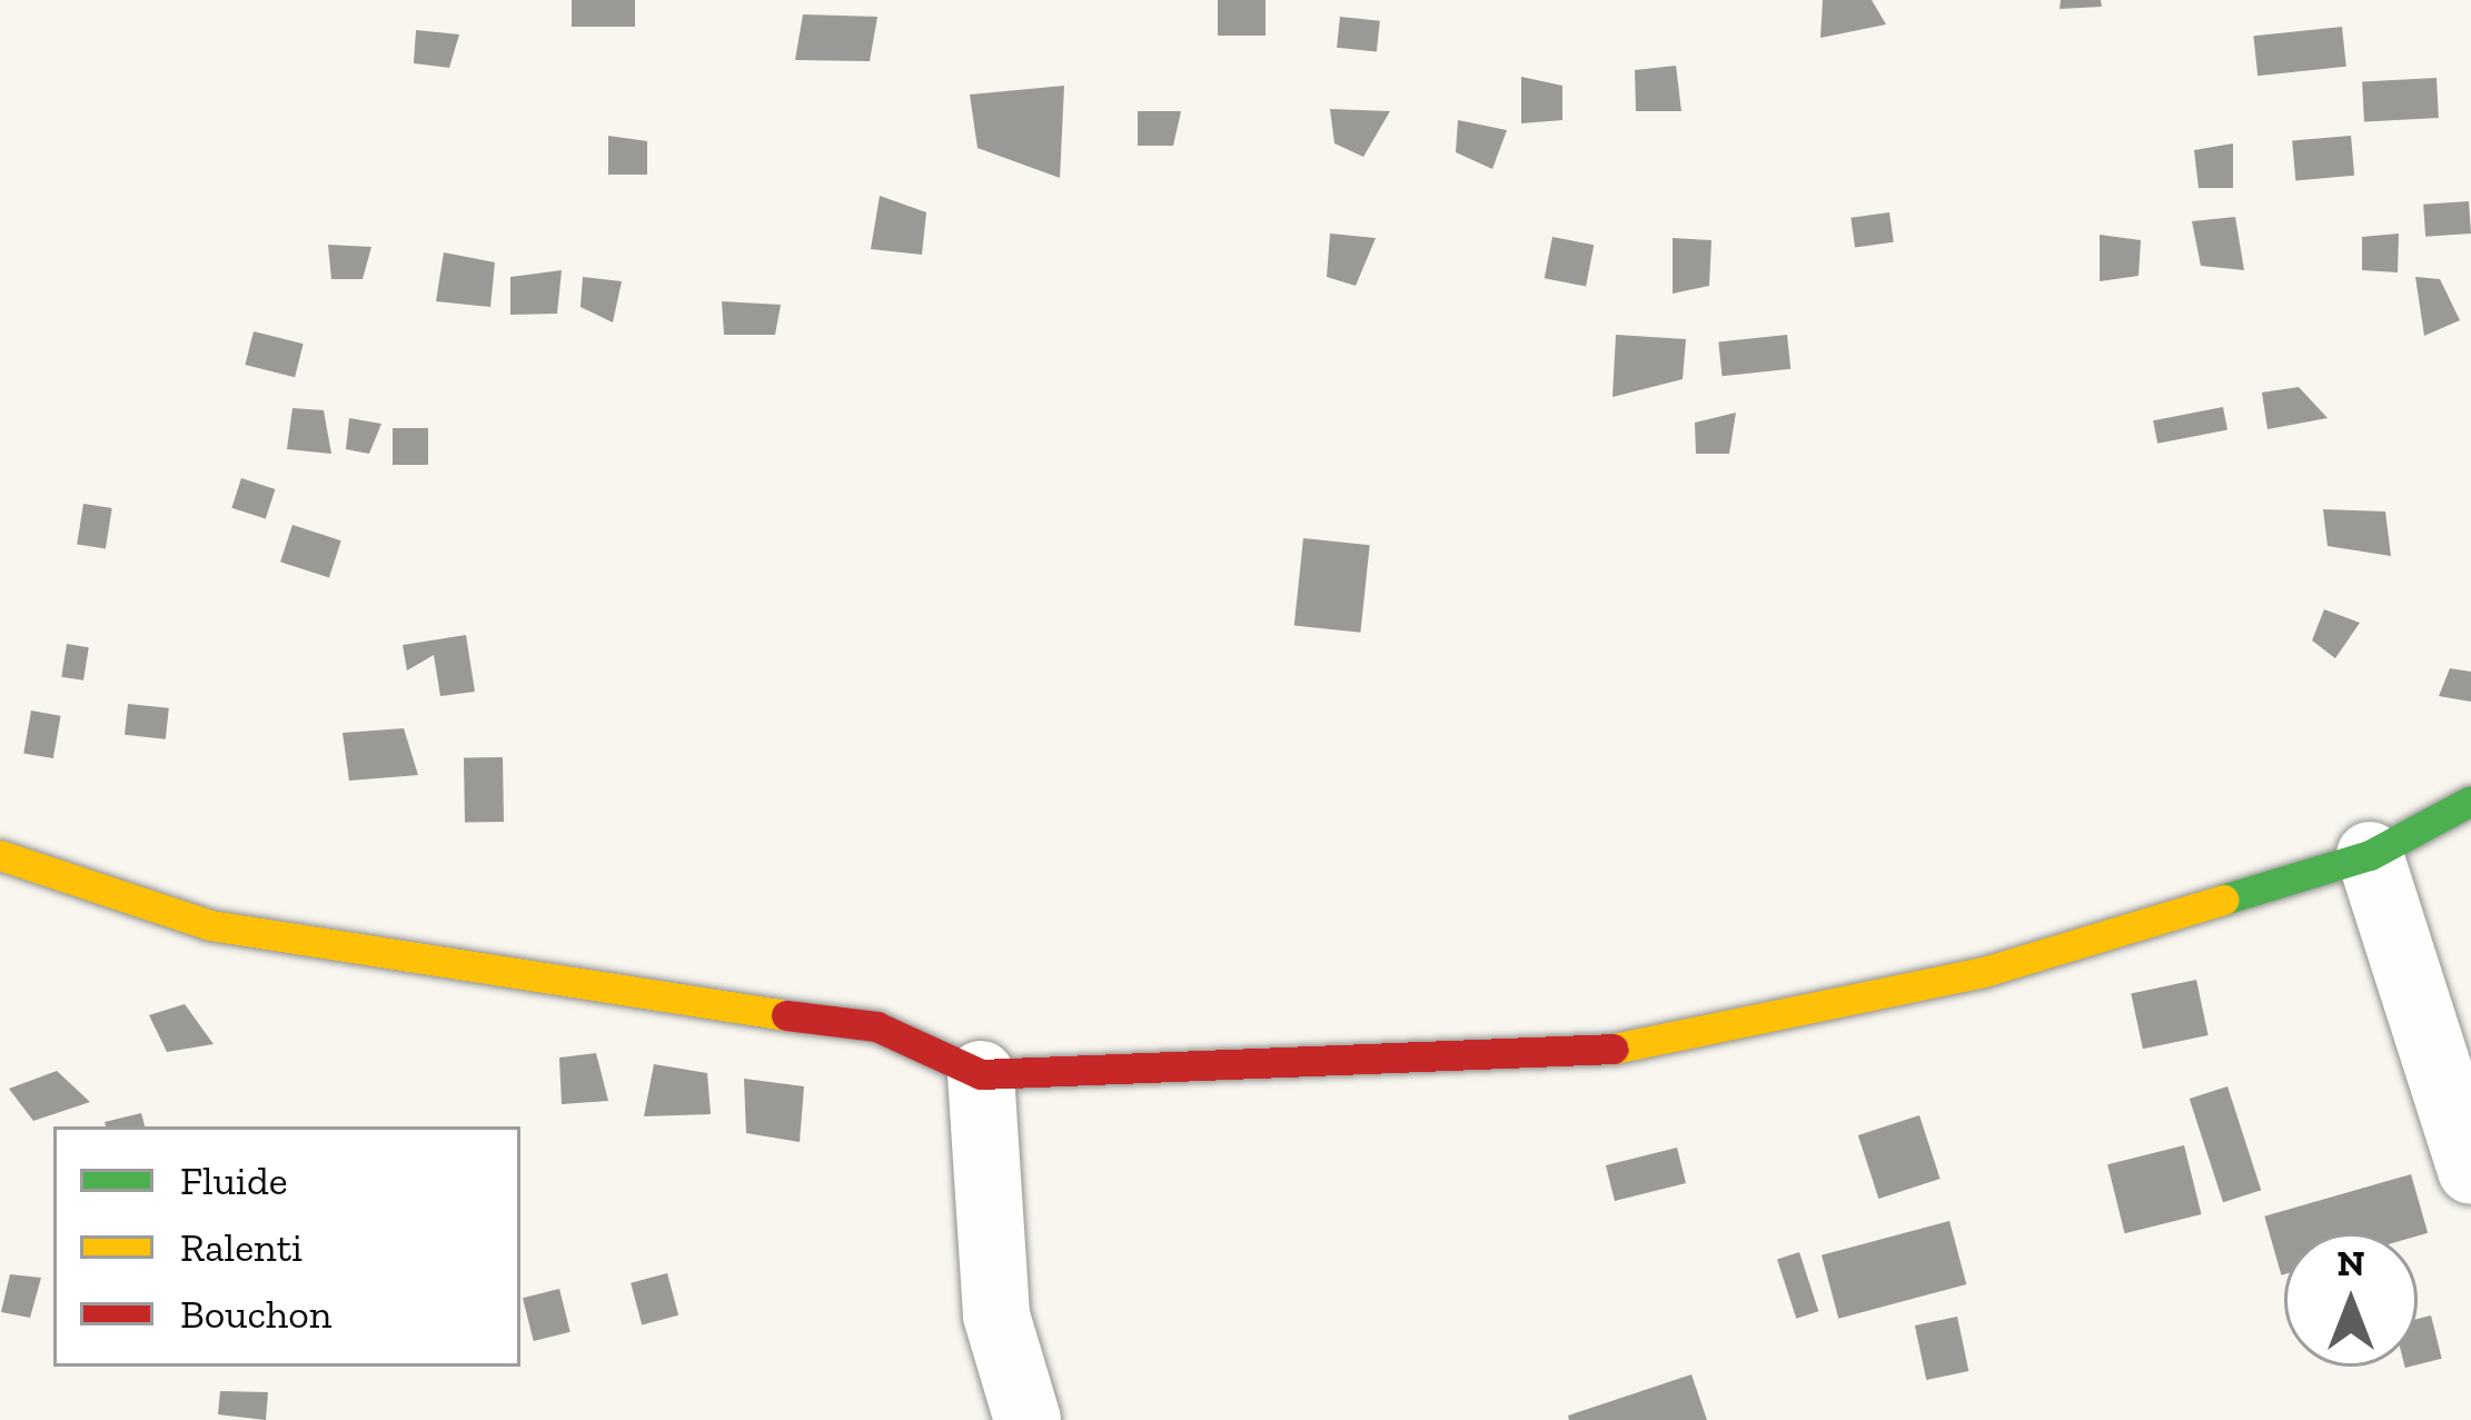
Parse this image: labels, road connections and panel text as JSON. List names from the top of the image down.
{
  "legend": ["Fluide", "Ralenti", "Bouchon"],
  "north": "top"
}
